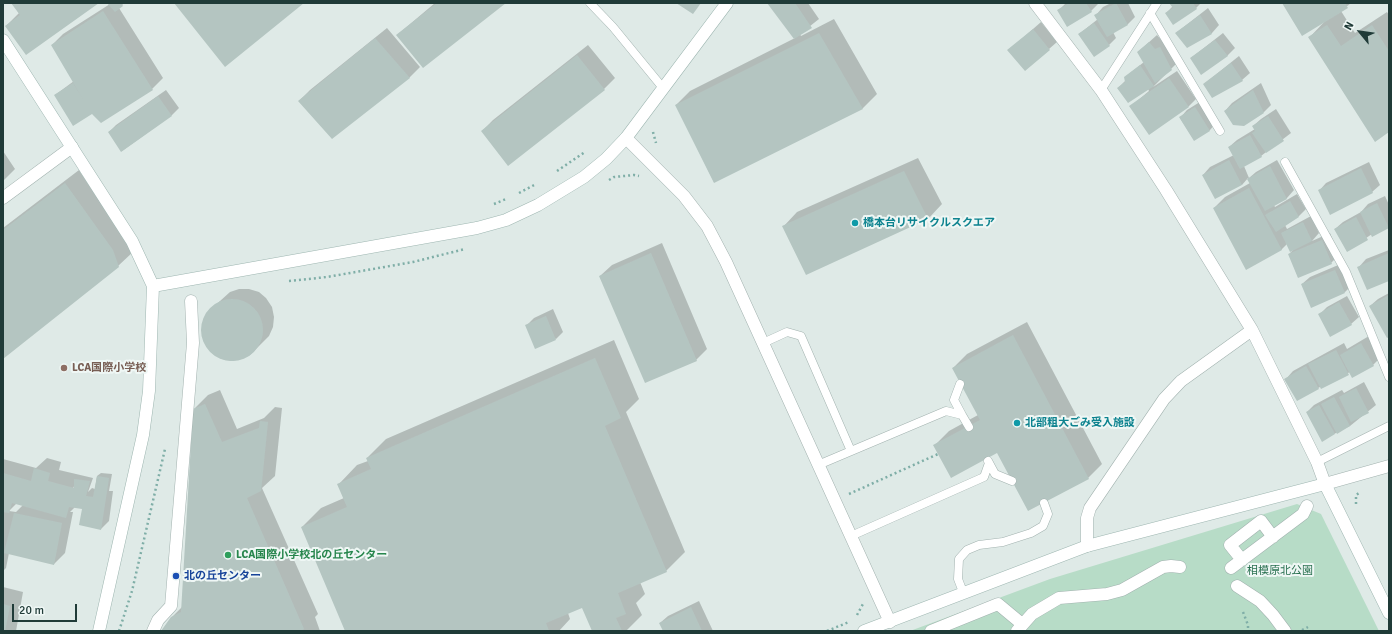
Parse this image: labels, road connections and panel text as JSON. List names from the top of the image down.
{
  "parks": ["相模原北公園"],
  "places": [
    "橋本台リサイクルスクエア",
    "LCA国際小学校",
    "北部粗大ごみ受入施設",
    "LCA国際小学校北の丘センター",
    "北の丘センター"
  ],
  "scale_bar": "20 m",
  "north": "top left"
}
